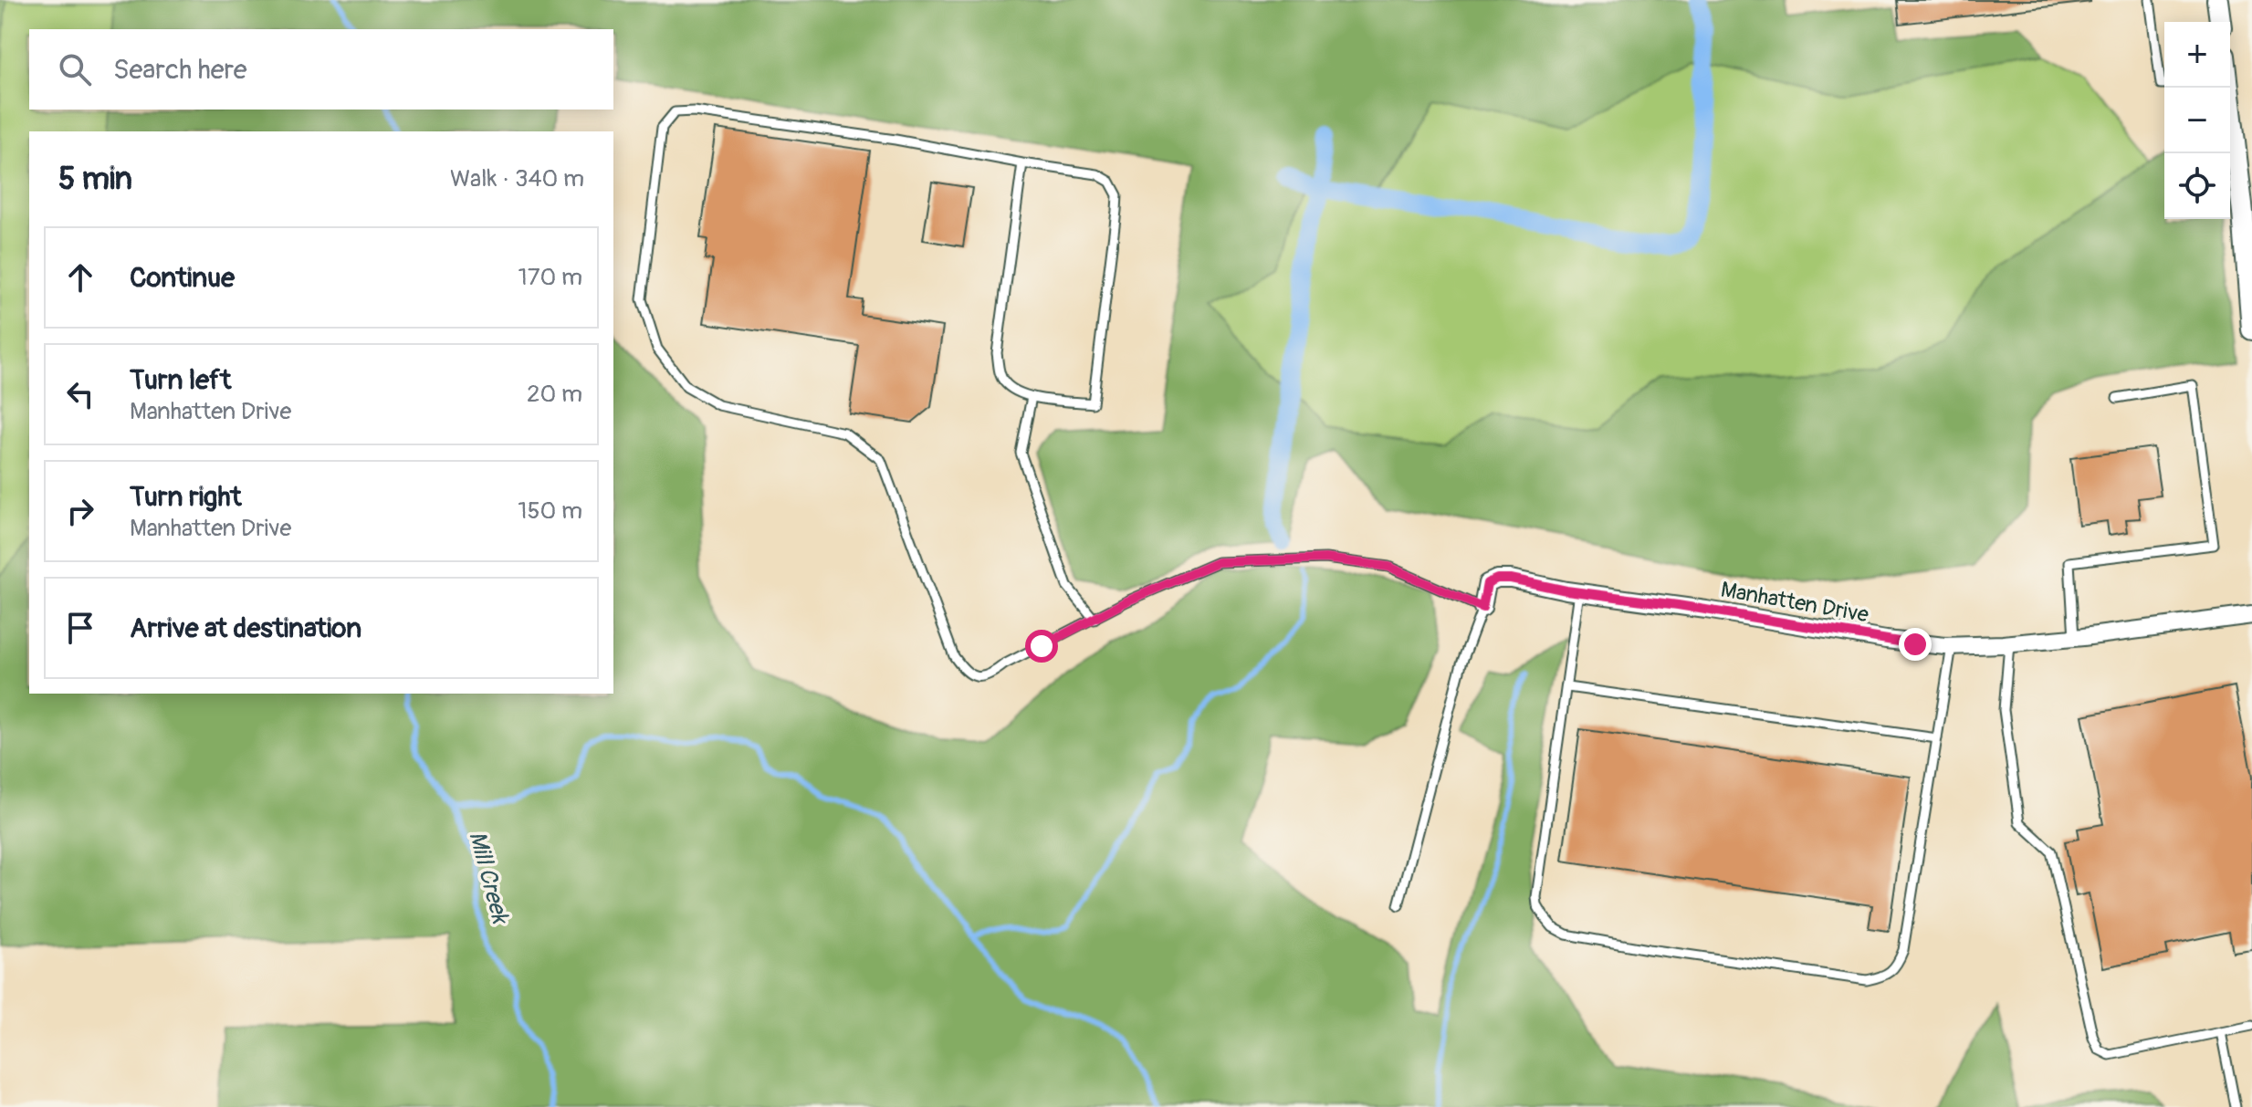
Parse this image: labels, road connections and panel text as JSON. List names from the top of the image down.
{
  "streets": {
    "street": ["Manhatten Drive"]
  },
  "water": ["Mill Creek"],
  "page": {
    "map_buttons": ["+", "−"],
    "search": "Search here",
    "heading": ["5 min", "Walk · 340 m"],
    "list": [
      ["Continue", "170 m"],
      ["Turn left", "Manhatten Drive", "20 m"],
      ["Turn right", "Manhatten Drive", "150 m"],
      "Arrive at destination"
    ]
  }
}
